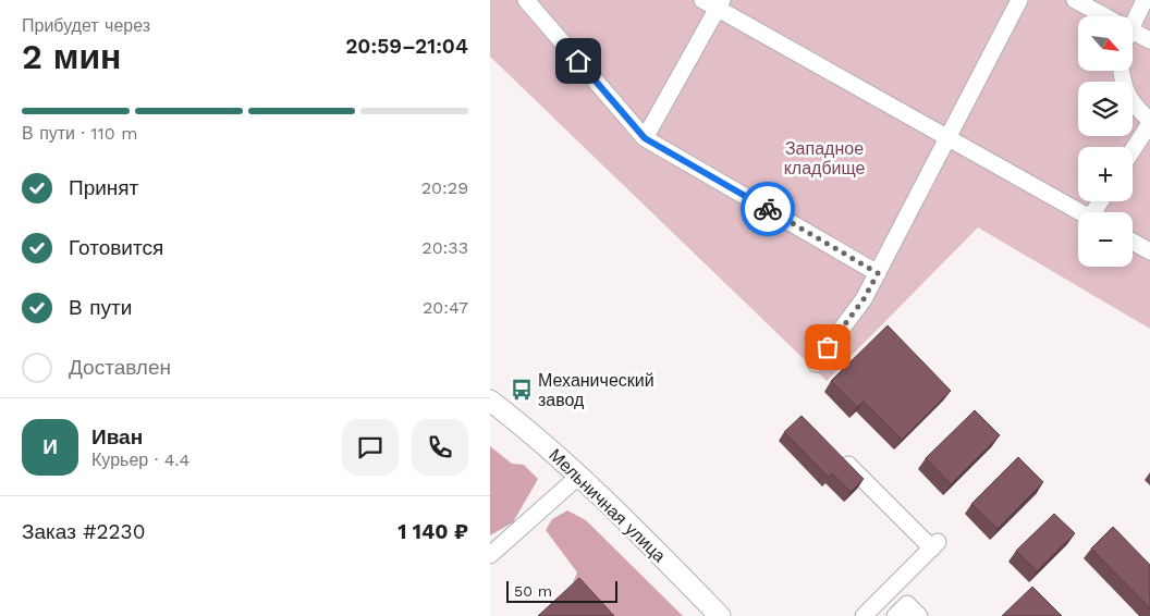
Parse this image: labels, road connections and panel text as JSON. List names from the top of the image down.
{
  "streets": {
    "main road": ["Мельничная улица"]
  },
  "parks": ["Западное кладбище"],
  "places": {
    "bus stop": ["Механический завод"]
  },
  "scale_bar": "50 m",
  "north": "bottom right",
  "page": {
    "heading": ["2 мин", "Прибудет через", "20:59–21:04"],
    "panel": [
      "Иван",
      "Курьер · 4.4",
      "Заказ #2230",
      "1 140 ₽"
    ],
    "map_buttons": ["+", "−"],
    "bar": "В пути · 110 m",
    "list": [
      ["Принят", "20:29"],
      ["Готовится", "20:33"],
      ["В пути", "20:47"],
      "Доставлен"
    ],
    "round": "И",
    "scale": "50 m"
  }
}
